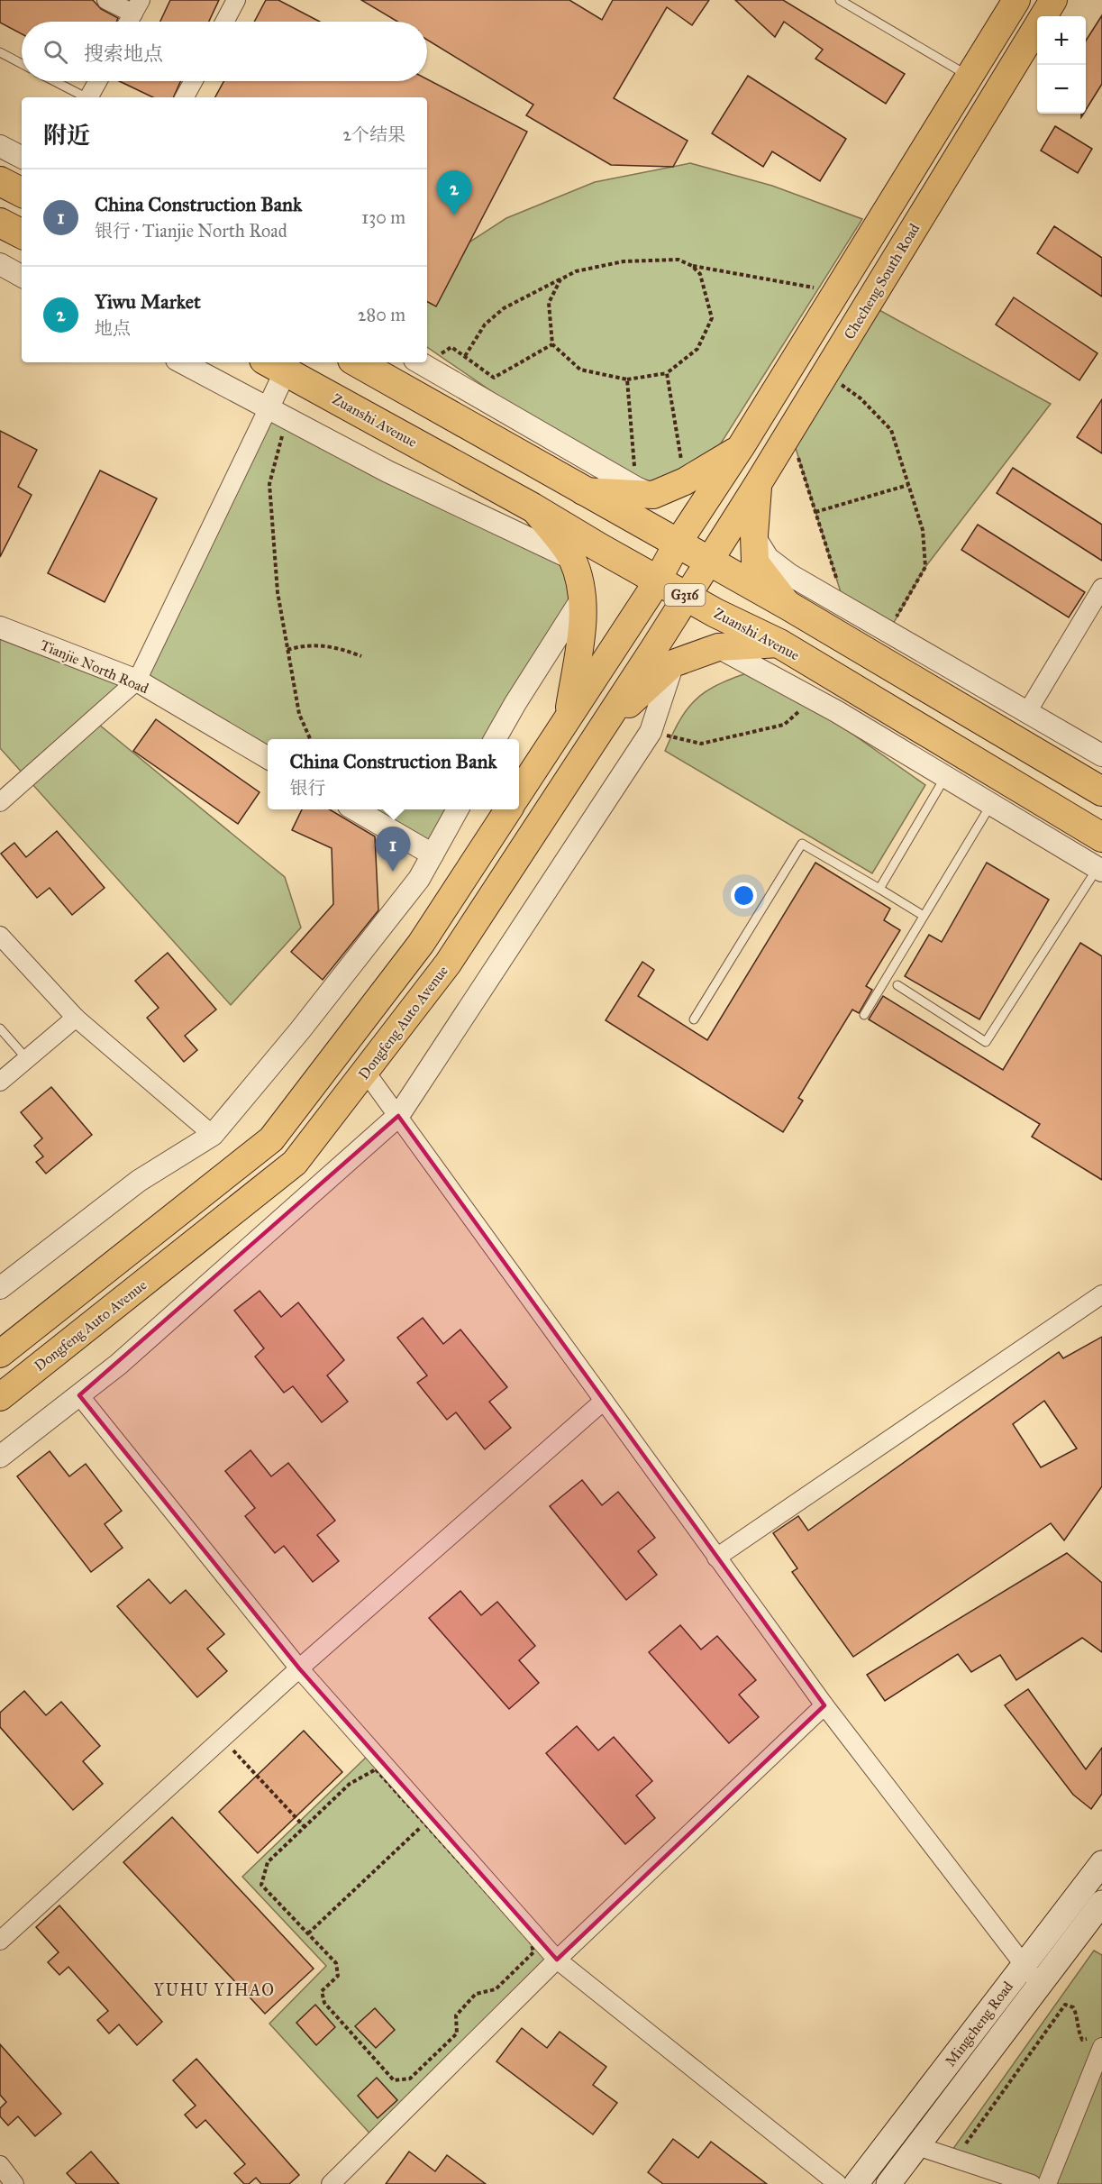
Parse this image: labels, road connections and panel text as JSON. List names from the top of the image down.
{
  "streets": {
    "highway": ["Zuanshi Avenue", "G316"],
    "main road": ["Checheng South Road", "Dongfeng Auto Avenue", "Mingcheng Road"],
    "street": ["Tianjie North Road"]
  },
  "crossings": [
    ["Checheng South Road", "G316"],
    ["Checheng South Road", "Dongfeng Auto Avenue"],
    ["Zuanshi Avenue", "Dongfeng Auto Avenue"],
    ["G316", "Dongfeng Auto Avenue"]
  ],
  "districts": ["YUHU YIHAO"],
  "page": {
    "map_buttons": ["+", "−"],
    "search": "搜索地点",
    "heading": ["附近", "2个结果"],
    "list": [
      {
        "mark": "1",
        "name": "China Construction Bank",
        "note": "银行 · Tianjie North Road",
        "value": "130 m"
      },
      {
        "mark": "2",
        "name": "Yiwu Market",
        "note": "地点",
        "value": "280 m"
      }
    ],
    "pins": ["2", "1"],
    "popup": ["China Construction Bank", "银行"]
  }
}
